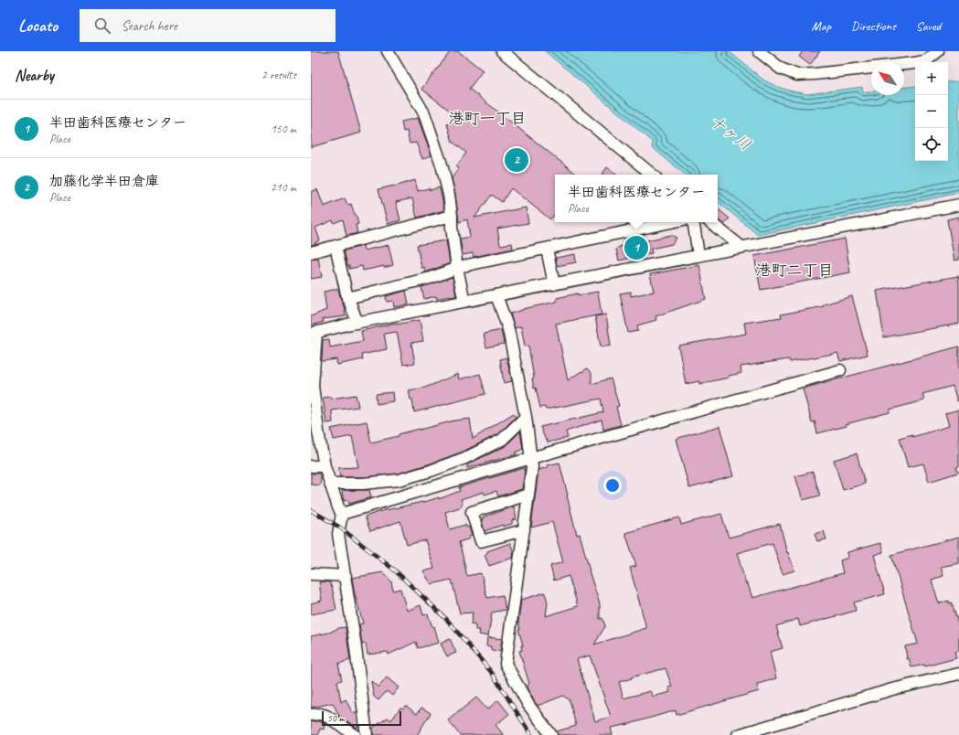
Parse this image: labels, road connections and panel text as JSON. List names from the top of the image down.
{
  "districts": ["港町一丁目", "港町二丁目"],
  "water": ["十ヶ川"],
  "scale_bar": "50 m",
  "north": "top left",
  "page": {
    "header": "Locato",
    "search": "Search here",
    "nav": ["Map", "Directions", "Saved"],
    "heading": ["Nearby", "2 results"],
    "map_buttons": ["+", "−"],
    "list": [
      {
        "mark": "1",
        "name": "半田歯科医療センター",
        "note": "Place",
        "value": "150 m"
      },
      {
        "mark": "2",
        "name": "加藤化学半田倉庫",
        "note": "Place",
        "value": "210 m"
      }
    ],
    "pins": ["2", "1"],
    "popup": ["半田歯科医療センター", "Place"],
    "scale": "50 m"
  }
}
